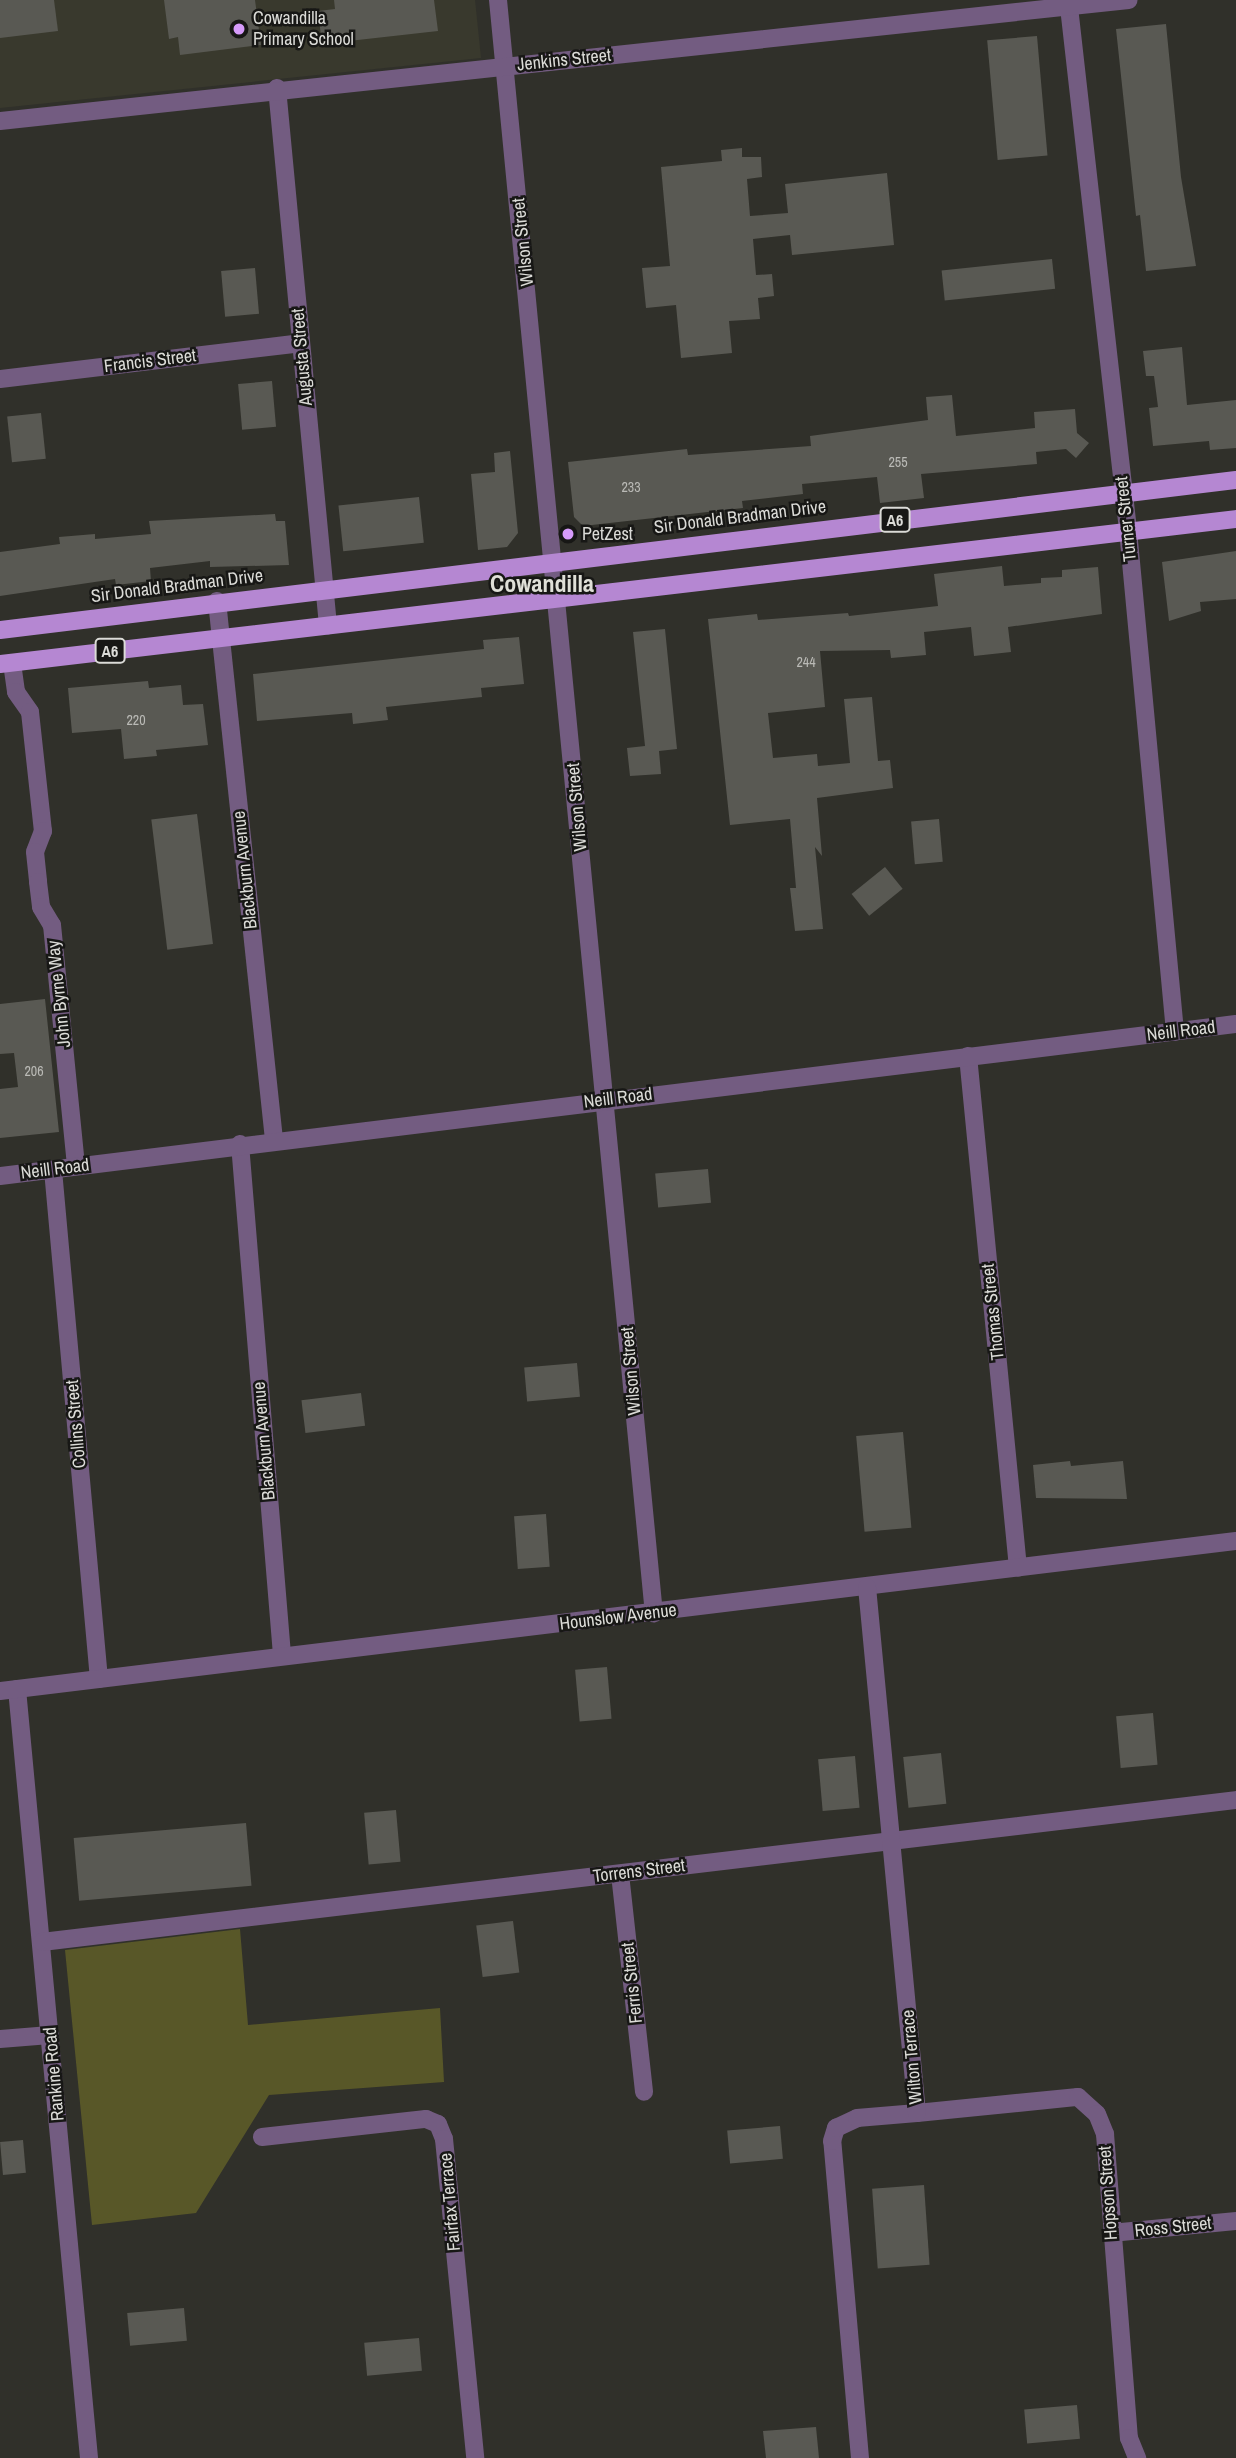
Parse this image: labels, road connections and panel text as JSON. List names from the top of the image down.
{
  "streets": {
    "main road": ["Sir Donald Bradman Drive", "A6"],
    "street": [
      "Jenkins Street",
      "Wilson Street",
      "Augusta Street",
      "Francis Street",
      "Turner Street",
      "Blackburn Avenue",
      "John Byrne Way",
      "Neill Road",
      "Thomas Street",
      "Collins Street",
      "Hounslow Avenue",
      "Torrens Street",
      "Ferris Street",
      "Wilton Terrace",
      "Rankine Road",
      "Hopson Street",
      "Fairfax Terrace",
      "Ross Street"
    ]
  },
  "crossings": [
    ["Jenkins Street", "Wilson Street"],
    ["Jenkins Street", "Augusta Street"],
    ["Jenkins Street", "Turner Street"],
    ["Wilson Street", "Sir Donald Bradman Drive"],
    ["Wilson Street", "A6"],
    ["Wilson Street", "Neill Road"],
    ["Wilson Street", "Hounslow Avenue"],
    ["Augusta Street", "Francis Street"],
    ["Augusta Street", "Sir Donald Bradman Drive"],
    ["Augusta Street", "A6"],
    ["Sir Donald Bradman Drive", "Turner Street"],
    ["Sir Donald Bradman Drive", "Blackburn Avenue"],
    ["Turner Street", "A6"],
    ["Turner Street", "Neill Road"],
    ["A6", "Blackburn Avenue"],
    ["A6", "John Byrne Way"],
    ["Blackburn Avenue", "Neill Road"],
    ["Blackburn Avenue", "Hounslow Avenue"],
    ["John Byrne Way", "Neill Road"],
    ["Neill Road", "Thomas Street"],
    ["Neill Road", "Collins Street"],
    ["Thomas Street", "Hounslow Avenue"],
    ["Collins Street", "Hounslow Avenue"],
    ["Hounslow Avenue", "Wilton Terrace"],
    ["Hounslow Avenue", "Rankine Road"],
    ["Torrens Street", "Ferris Street"],
    ["Torrens Street", "Wilton Terrace"],
    ["Torrens Street", "Rankine Road"],
    ["Wilton Terrace", "Hopson Street"],
    ["Hopson Street", "Ross Street"]
  ],
  "districts": ["Cowandilla"],
  "places": ["Cowandilla Primary School", "PetZest"],
  "house_numbers": [
    "255",
    "233",
    "244",
    "220",
    "206"
  ]
}
